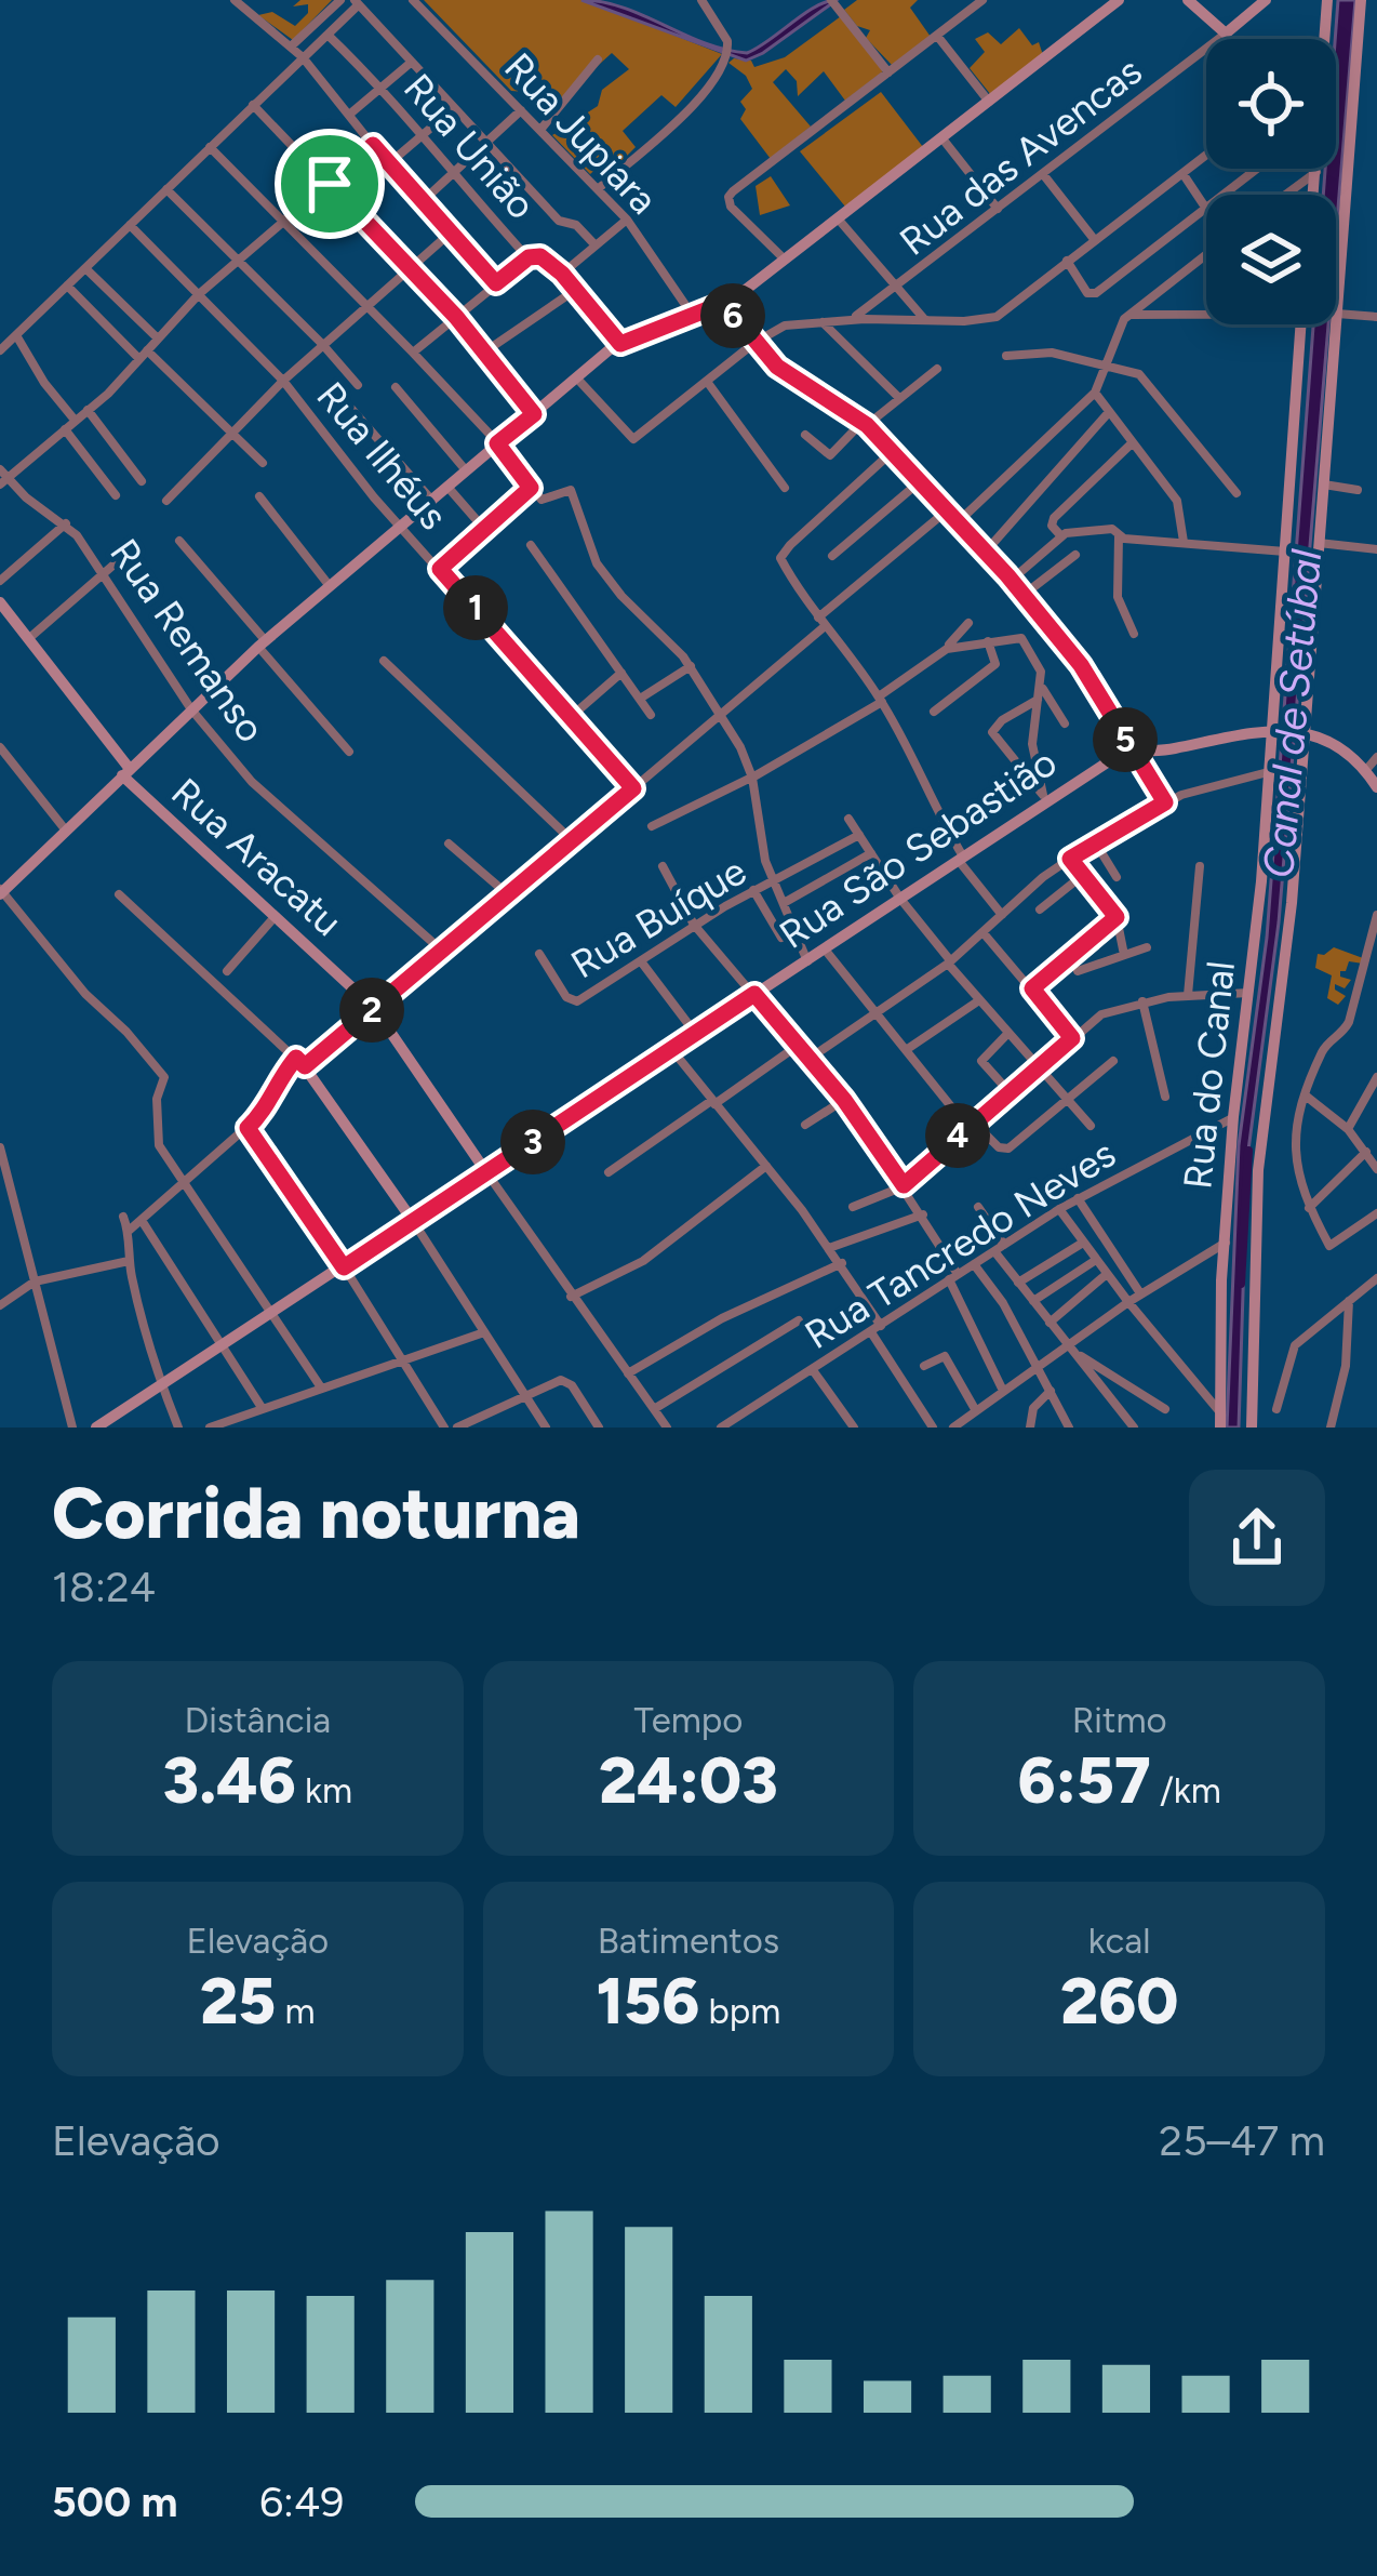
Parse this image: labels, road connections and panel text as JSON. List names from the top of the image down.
{
  "streets": {
    "street": [
      "Rua Jupiara",
      "Rua União",
      "Rua das Avencas",
      "Rua Ilhéus",
      "Rua Remanso",
      "Rua São Sebastião",
      "Rua Aracatu",
      "Rua Buíque",
      "Rua do Canal",
      "Rua Tancredo Neves"
    ]
  },
  "crossings": [
    ["Rua São Sebastião", "Rua Aracatu"],
    ["Rua São Sebastião", "Rua do Canal"],
    ["Rua do Canal", "Rua Tancredo Neves"]
  ],
  "water": ["Canal de Setúbal"],
  "page": {
    "pins": [
      "6",
      "1",
      "5",
      "2",
      "4",
      "3"
    ],
    "heading": ["Corrida noturna", "18:24"],
    "stats": [
      ["Distância", "3.46 km"],
      ["Tempo", "24:03"],
      ["Ritmo", "6:57 /km"],
      ["Elevação", "25 m"],
      ["Batimentos", "156 bpm"],
      ["kcal", "260"]
    ],
    "chart": ["Elevação", "25–47 m"],
    "list": [
      {
        "name": "500 m",
        "note": "6:49"
      }
    ]
  }
}
